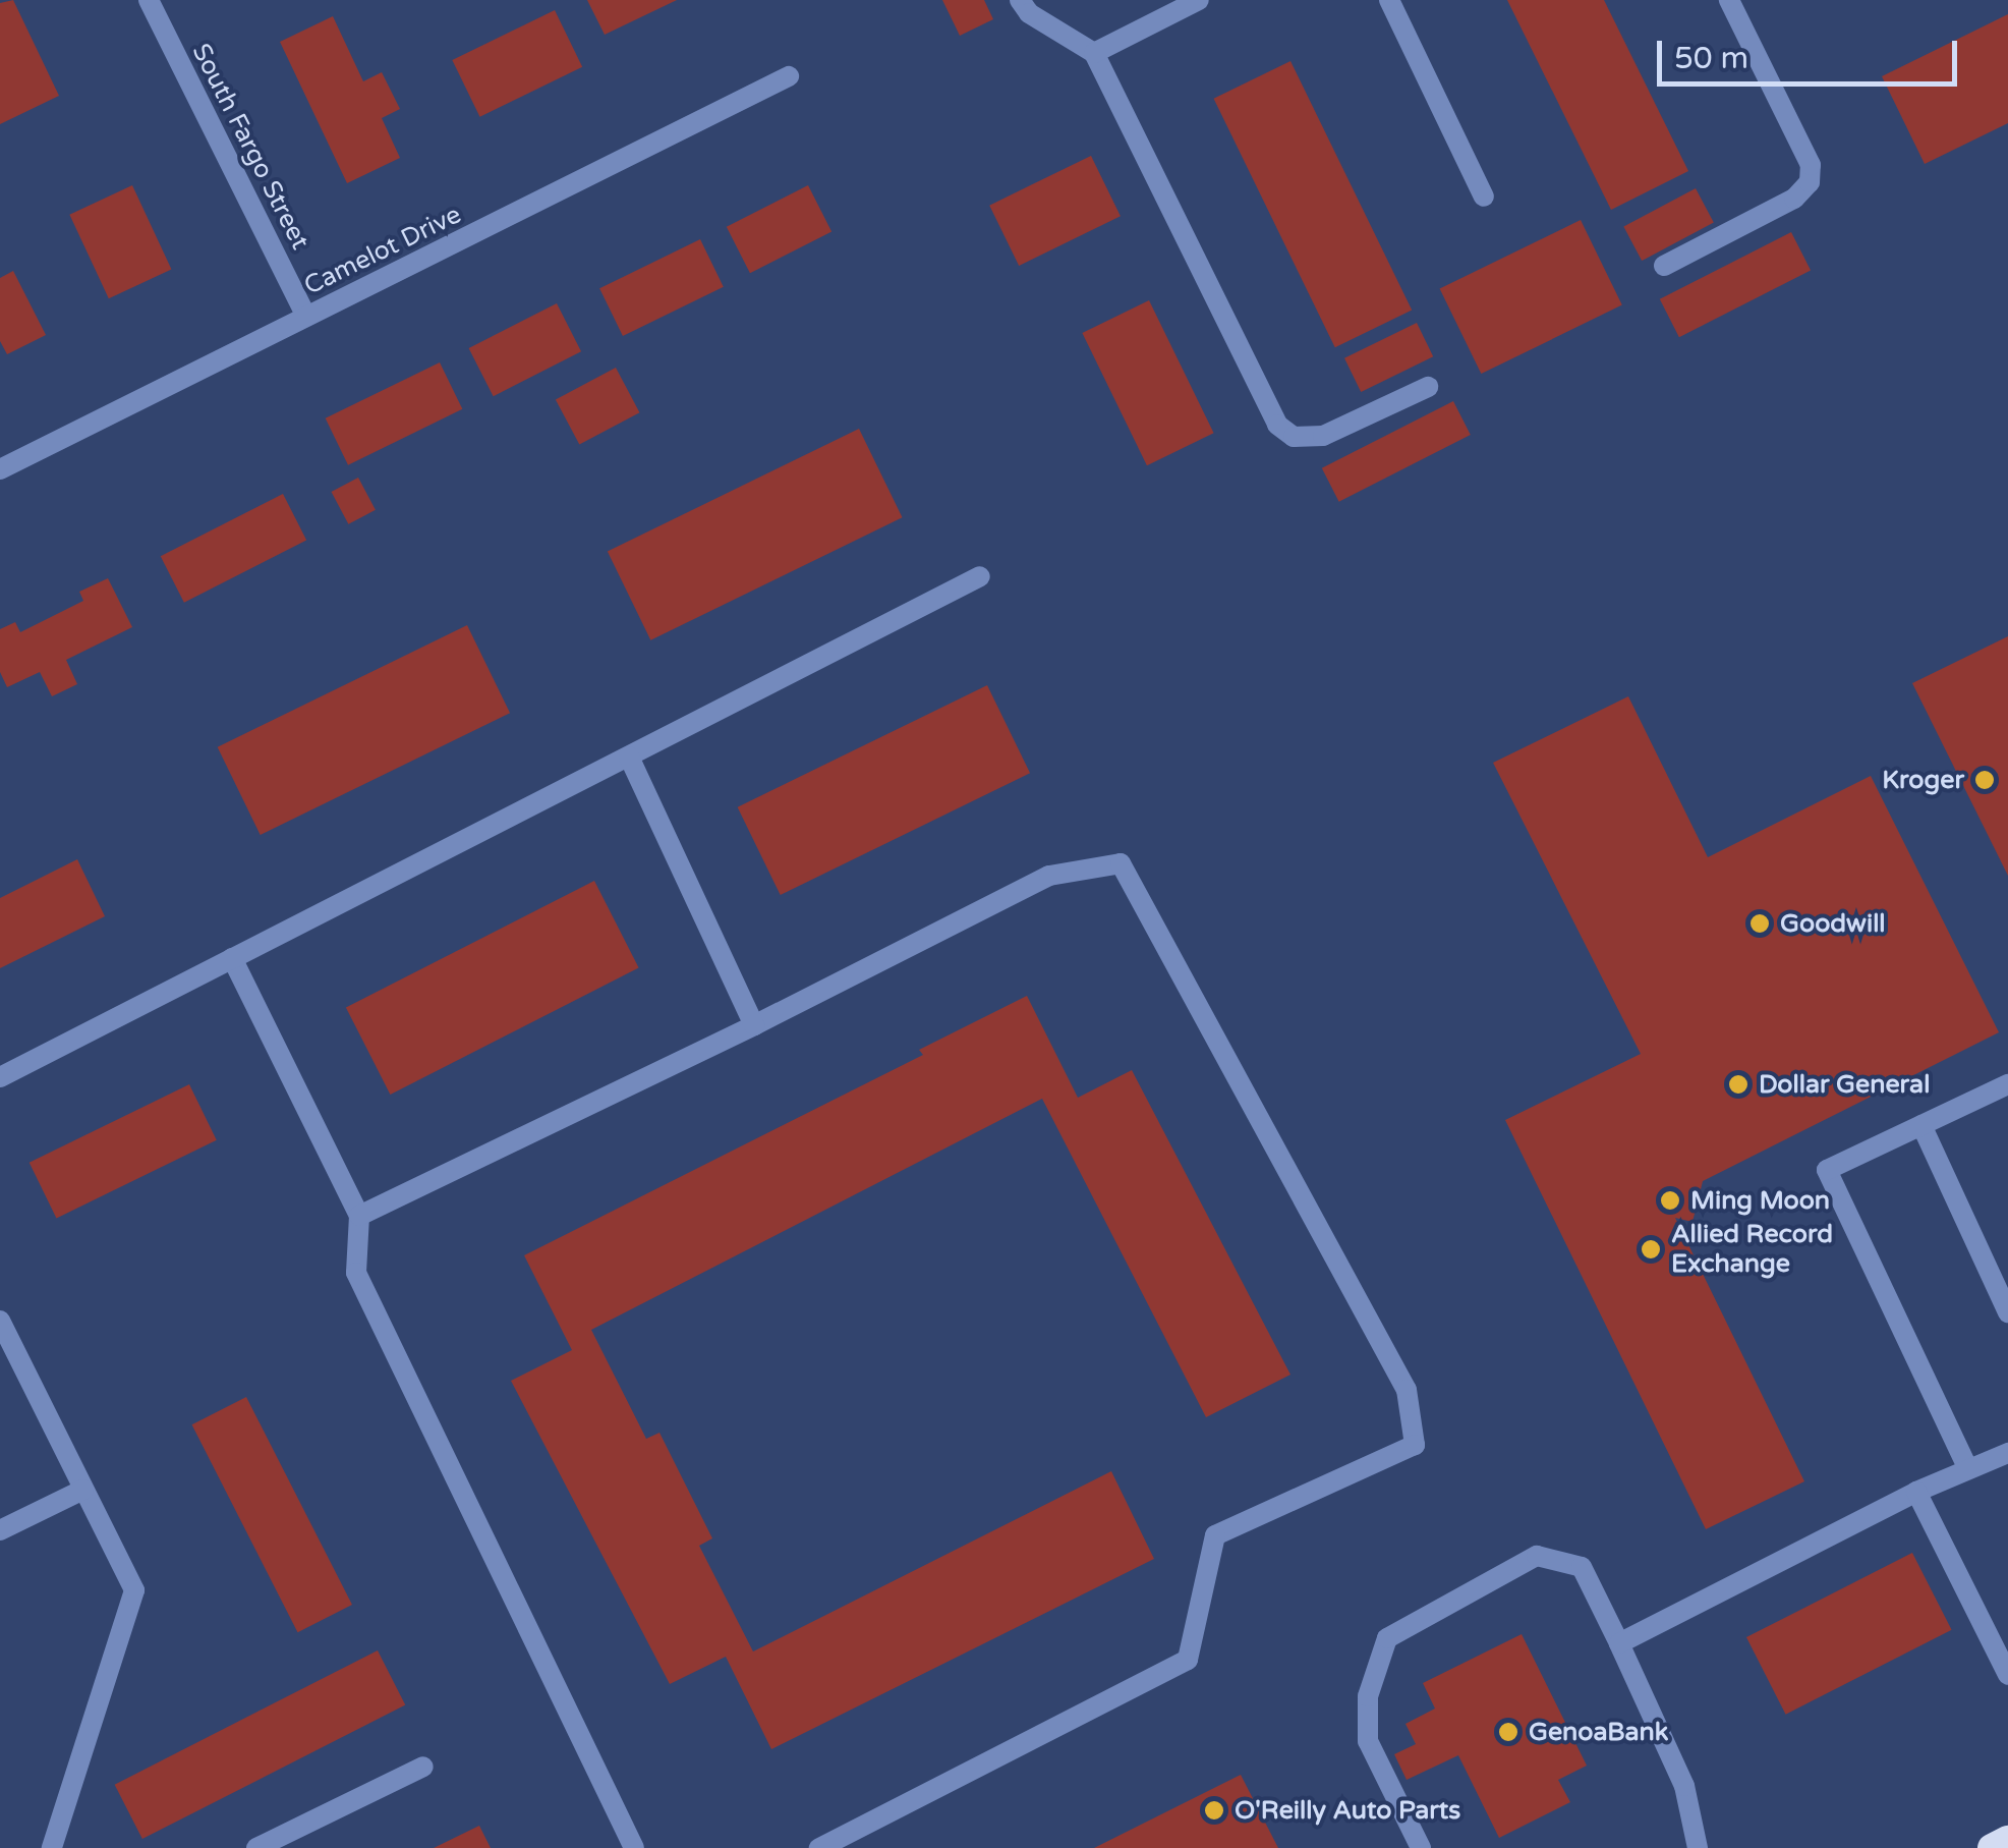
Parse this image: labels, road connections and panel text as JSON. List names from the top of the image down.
{
  "streets": {
    "street": ["South Fargo Street", "Camelot Drive"]
  },
  "crossings": [
    ["South Fargo Street", "Camelot Drive"]
  ],
  "places": [
    "Kroger",
    "Goodwill",
    "Dollar General",
    "Ming Moon",
    "Allied Record Exchange",
    "GenoaBank",
    "O'Reilly Auto Parts"
  ],
  "scale_bar": "50 m"
}
